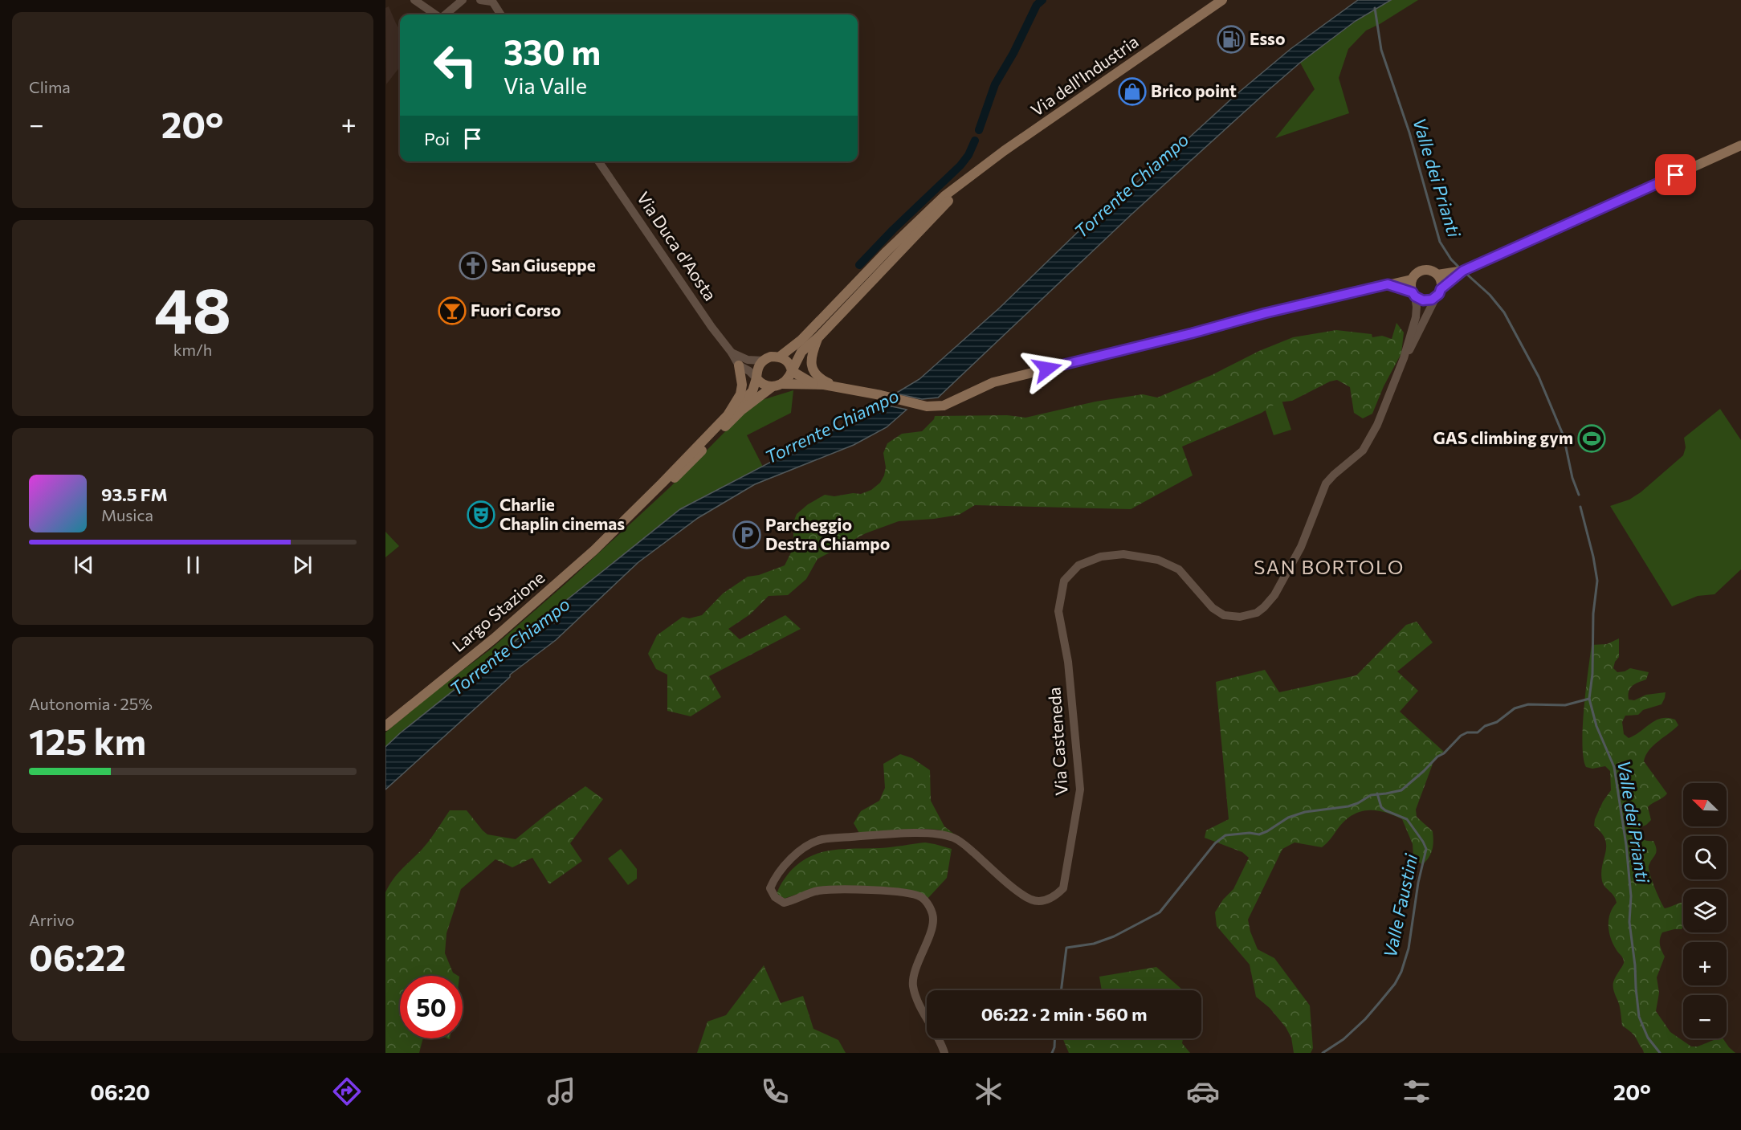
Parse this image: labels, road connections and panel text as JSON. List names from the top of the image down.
{
  "streets": {
    "main road": ["Via dell'Industria", "Largo Stazione"],
    "street": ["Via Duca d'Aosta", "Via Casteneda"]
  },
  "crossings": [
    ["Via dell'Industria", "Via Duca d'Aosta"],
    ["Via dell'Industria", "Largo Stazione"],
    ["Via Duca d'Aosta", "Largo Stazione"]
  ],
  "districts": ["SAN BORTOLO"],
  "water": ["Valle dei Prianti", "Torrente Chiampo", "Valle Faustini"],
  "places": {
    "fuel station": ["Esso"],
    "shop": ["Brico point"],
    "church": ["San Giuseppe"],
    "bar": ["Fuori Corso"],
    "sports": ["GAS climbing gym"],
    "theatre": ["Charlie Chaplin cinemas"],
    "parking": ["Parcheggio Destra Chiampo"]
  },
  "north": "top left",
  "page": {
    "tile": [
      "Clima",
      ["48", "km/h"],
      ["Autonomia · 25%", "125 km"],
      ["Arrivo", "06:22"]
    ],
    "turn": ["330 m", "Via Valle"],
    "heat": ["−", "20°", "+"],
    "then": "Poi",
    "song": ["93.5 FM", "Musica"],
    "map_buttons": ["+", "−"],
    "limit": "50",
    "trip": "06:22 · 2 min · 560 m",
    "tabs": ["06:20", "20°"]
  }
}
